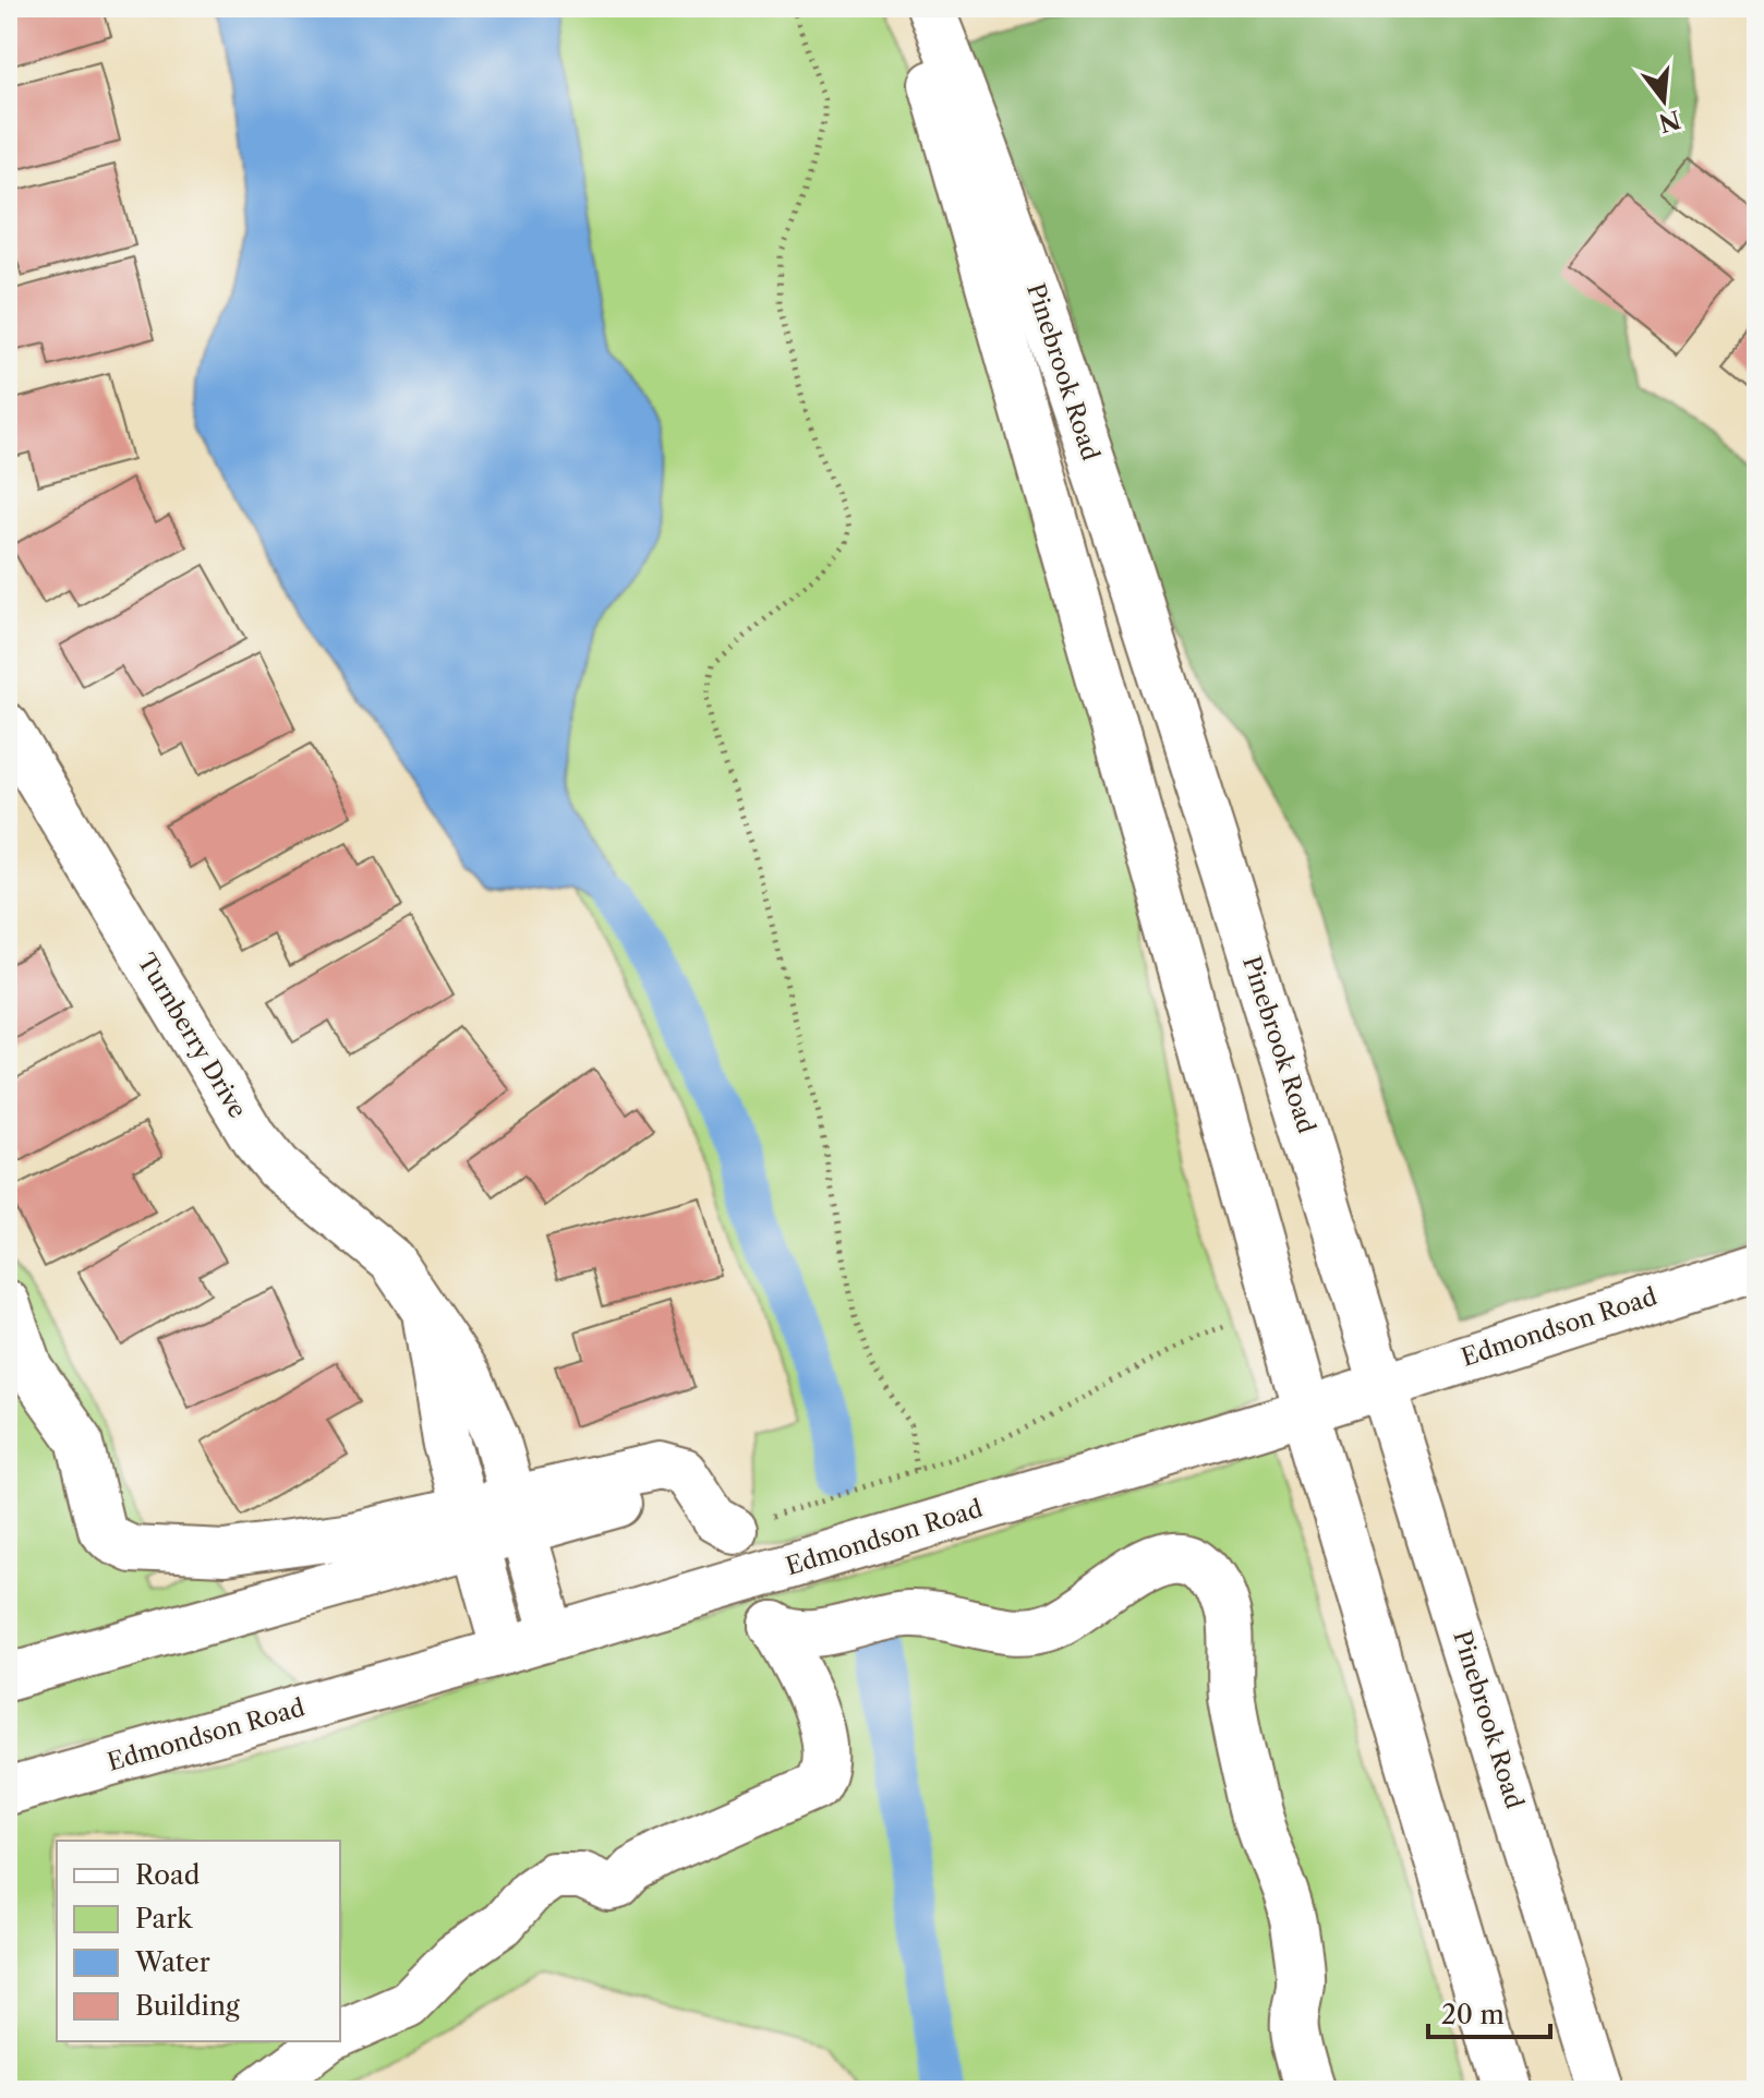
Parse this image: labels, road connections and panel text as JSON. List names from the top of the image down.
{
  "streets": {
    "street": ["Pinebrook Road", "Turnberry Drive", "Edmondson Road"]
  },
  "crossings": [
    ["Pinebrook Road", "Edmondson Road"],
    ["Turnberry Drive", "Edmondson Road"]
  ],
  "legend": [
    "Road",
    "Park",
    "Water",
    "Building"
  ],
  "scale_bar": "20 m",
  "north": "bottom"
}
